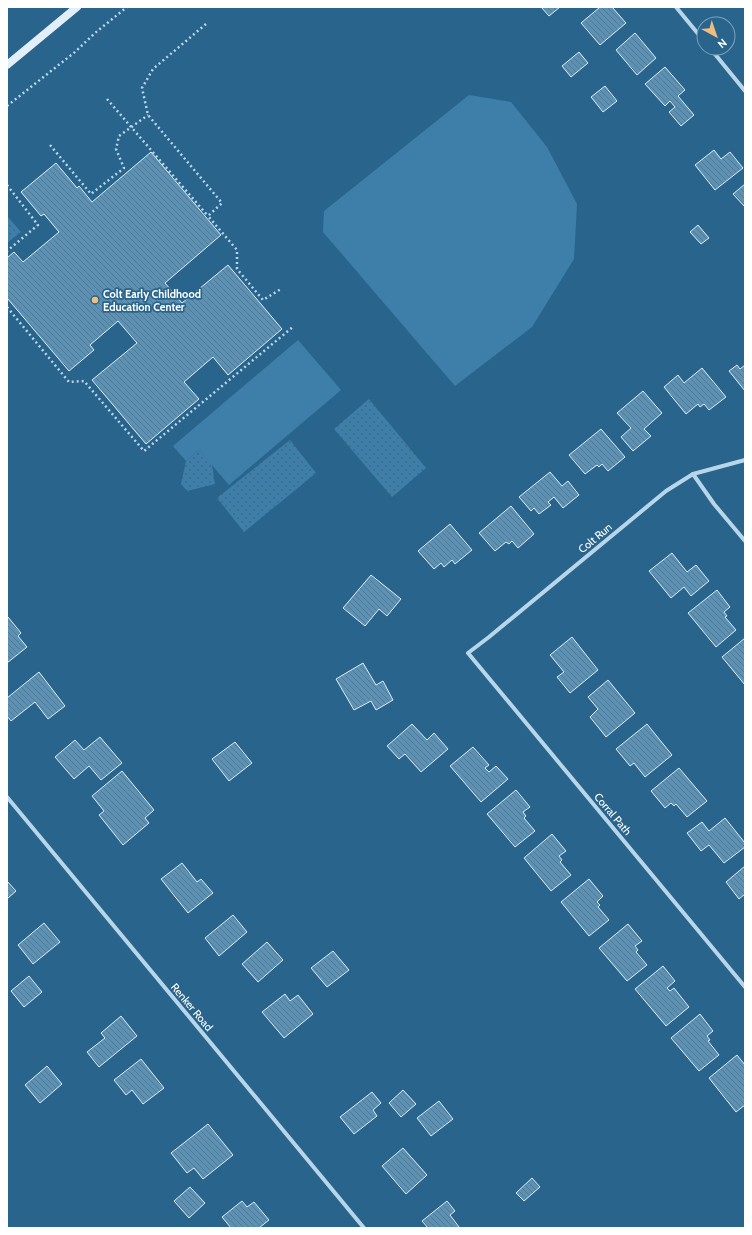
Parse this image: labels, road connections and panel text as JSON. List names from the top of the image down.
{
  "streets": {
    "street": ["Colt Run", "Corral Path", "Renker Road"]
  },
  "crossings": [
    ["Colt Run", "Corral Path"]
  ],
  "places": ["Colt Early Childhood Education Center"],
  "north": "bottom right"
}
